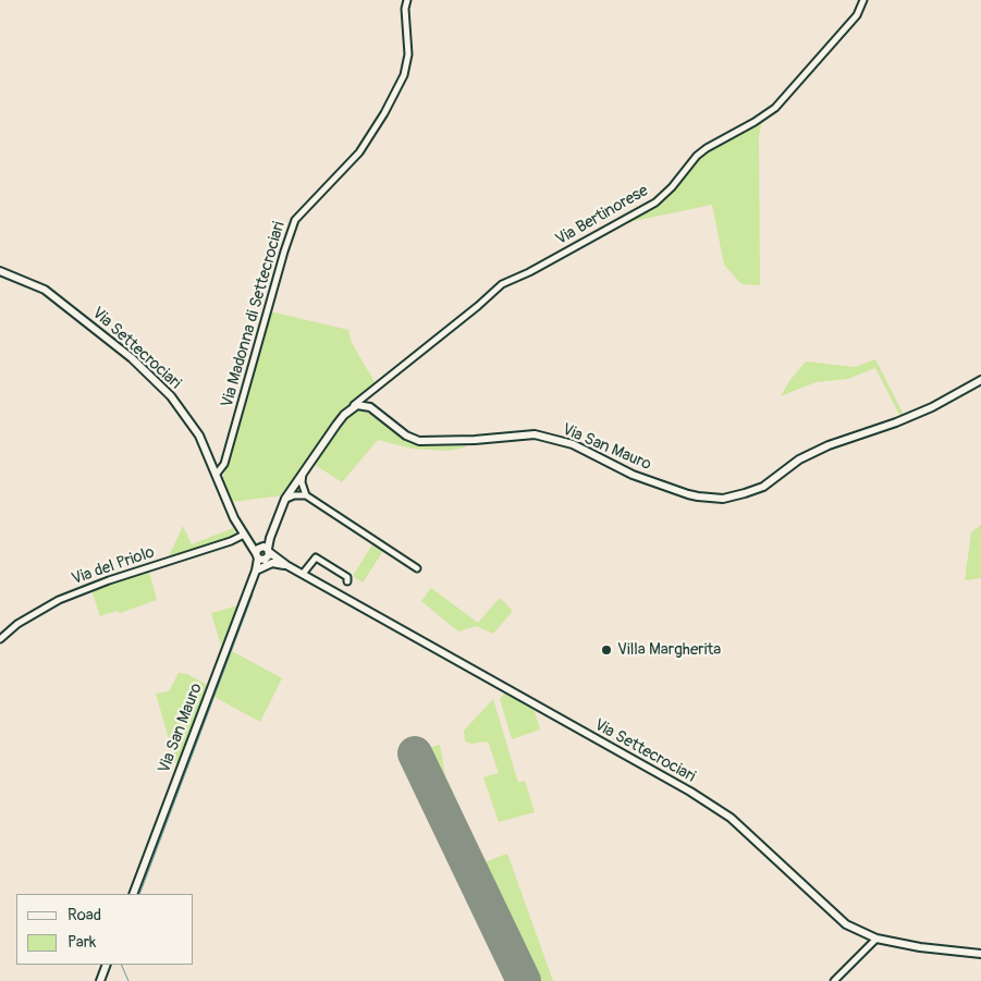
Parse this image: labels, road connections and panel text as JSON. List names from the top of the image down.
{
  "streets": {
    "main road": ["Via Settecrociari", "Via San Mauro"],
    "street": ["Via Bertinorese", "Via Madonna di Settecrociari", "Via del Priolo"]
  },
  "crossings": [
    ["Via Bertinorese", "Via San Mauro"],
    ["Via Madonna di Settecrociari", "Via Settecrociari"],
    ["Via Settecrociari", "Via San Mauro"],
    ["Via Settecrociari", "Via del Priolo"]
  ],
  "places": ["Villa Margherita"],
  "legend": ["Road", "Park"]
}
